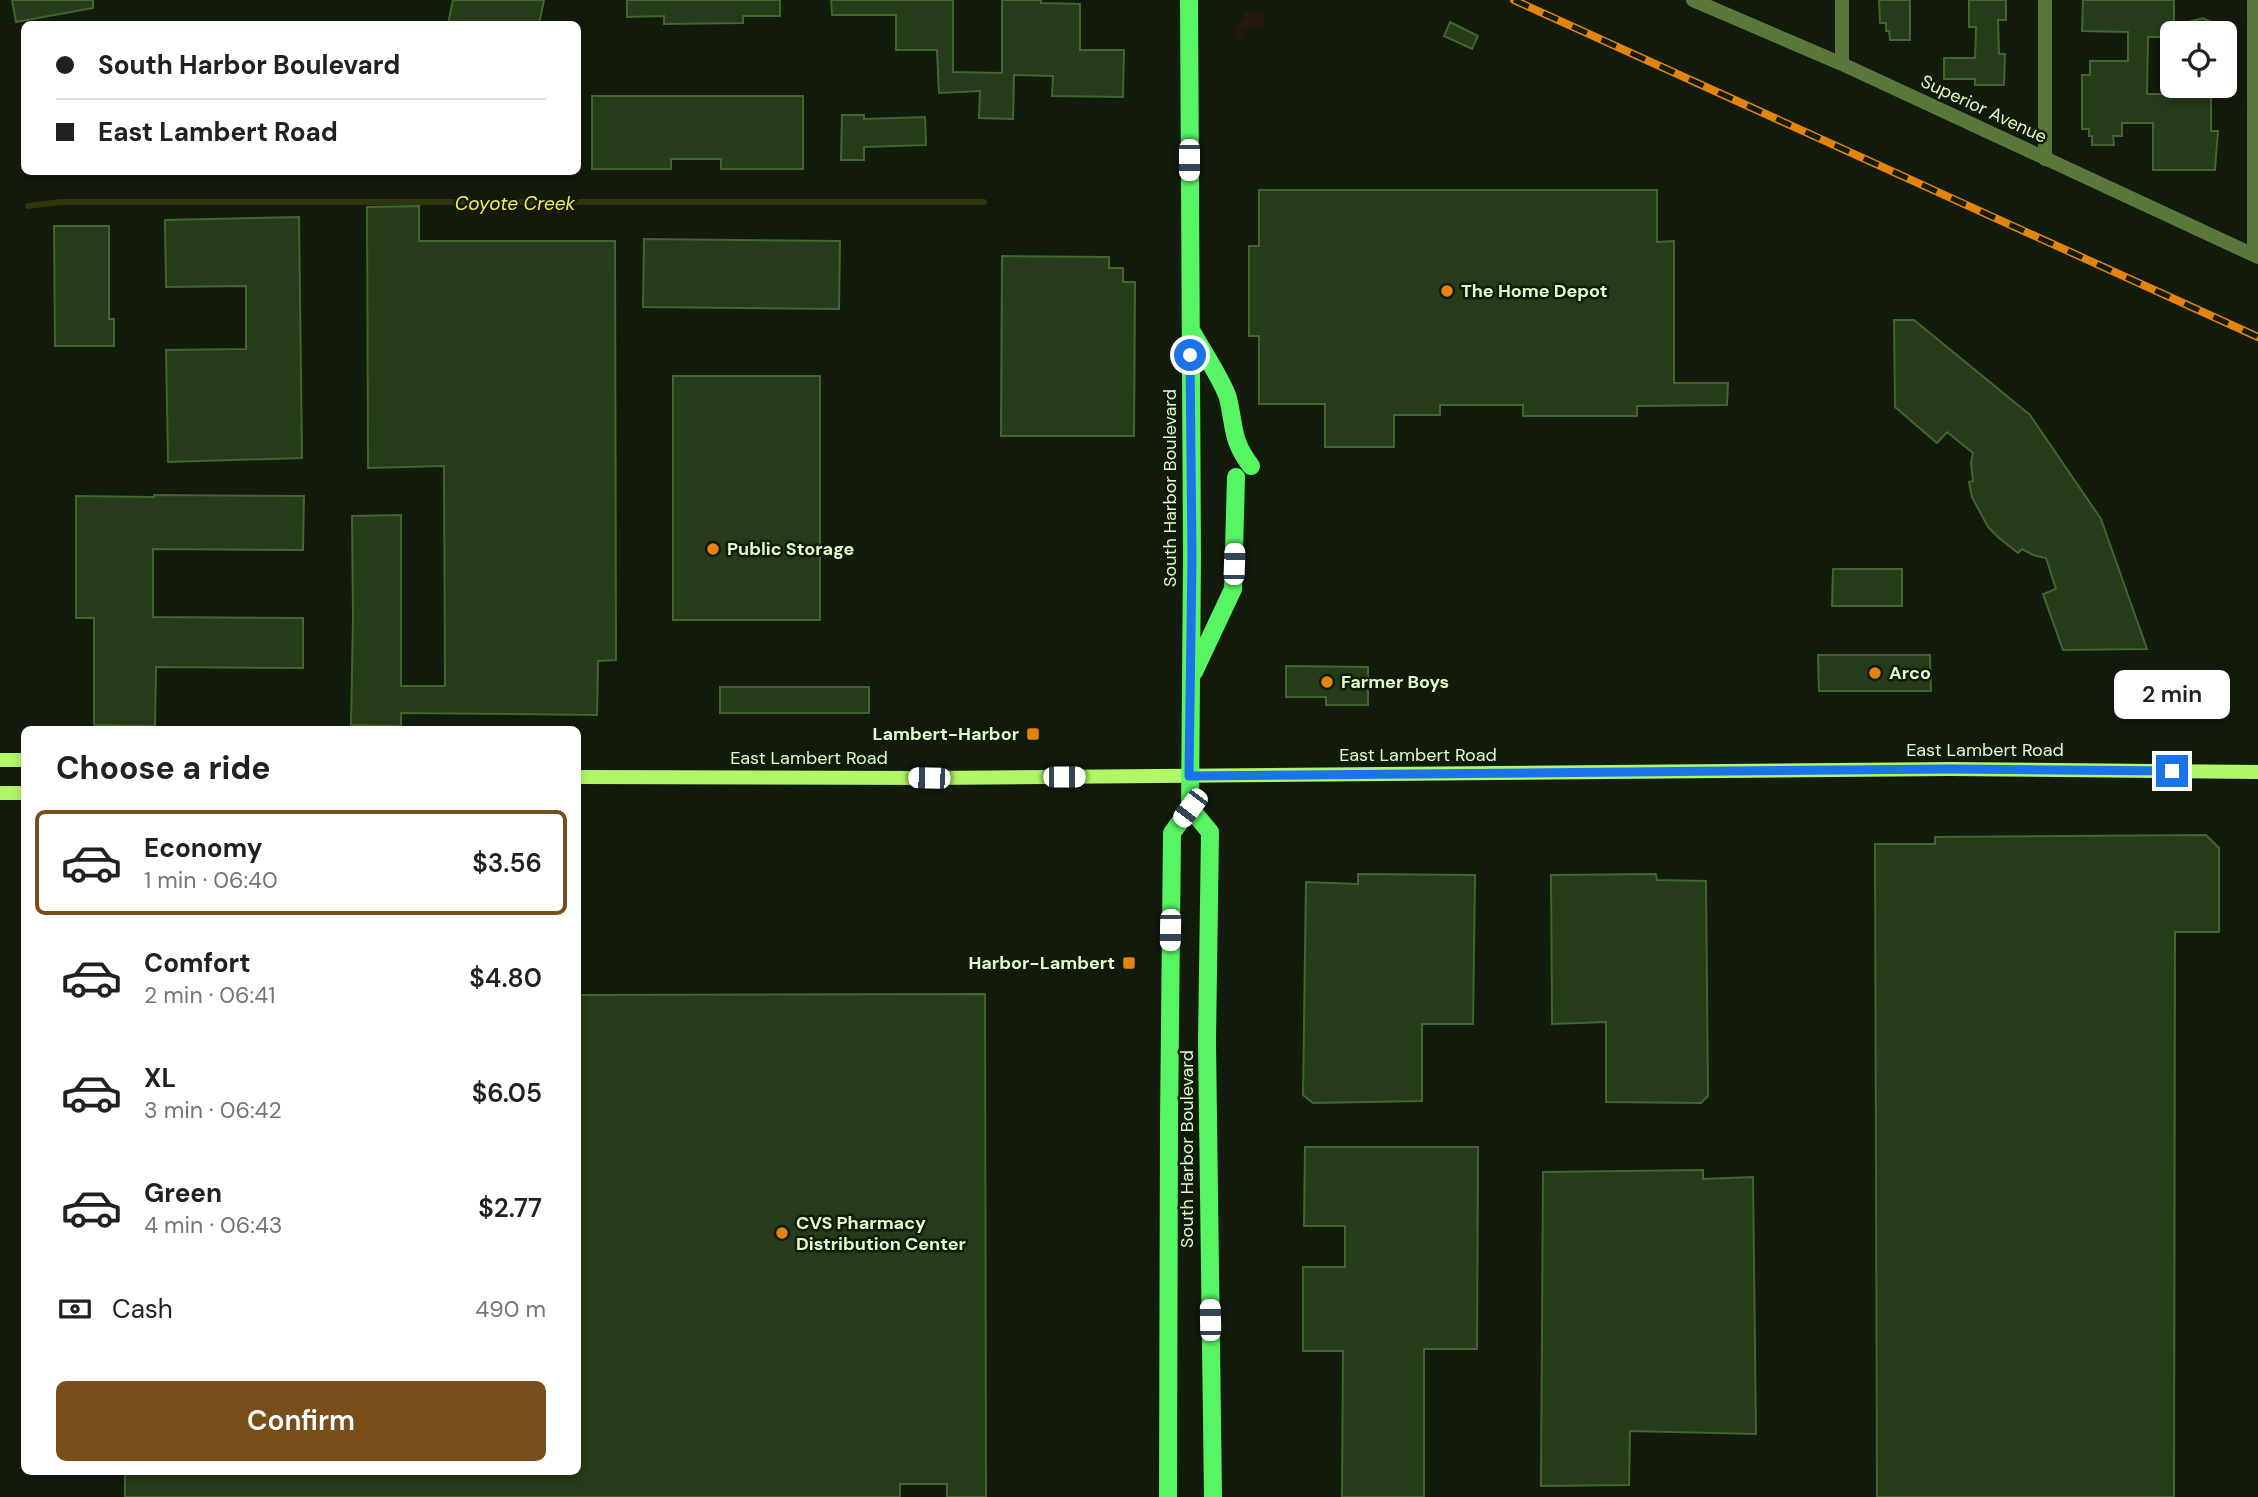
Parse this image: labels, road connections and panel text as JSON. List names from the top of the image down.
{
  "streets": {
    "main road": ["South Harbor Boulevard", "East Lambert Road"],
    "street": ["Superior Avenue"]
  },
  "crossings": [
    ["South Harbor Boulevard", "East Lambert Road"]
  ],
  "water": ["Coyote Creek"],
  "places": {
    "other": [
      "The Home Depot",
      "Public Storage",
      "Arco",
      "Farmer Boys",
      "CVS Pharmacy Distribution Center"
    ],
    "transit": ["Lambert-Harbor", "Harbor-Lambert"]
  },
  "page": {
    "banner": ["South Harbor Boulevard", "East Lambert Road"],
    "bubble": "2 min",
    "heading": "Choose a ride",
    "list": [
      {
        "name": "Economy",
        "note": "1 min · 06:40",
        "value": "$3.56"
      },
      {
        "name": "Comfort",
        "note": "2 min · 06:41",
        "value": "$4.80"
      },
      {
        "name": "XL",
        "note": "3 min · 06:42",
        "value": "$6.05"
      },
      {
        "name": "Green",
        "note": "4 min · 06:43",
        "value": "$2.77"
      }
    ],
    "pay": ["Cash", "490 m"],
    "buttons": "Confirm"
  }
}
